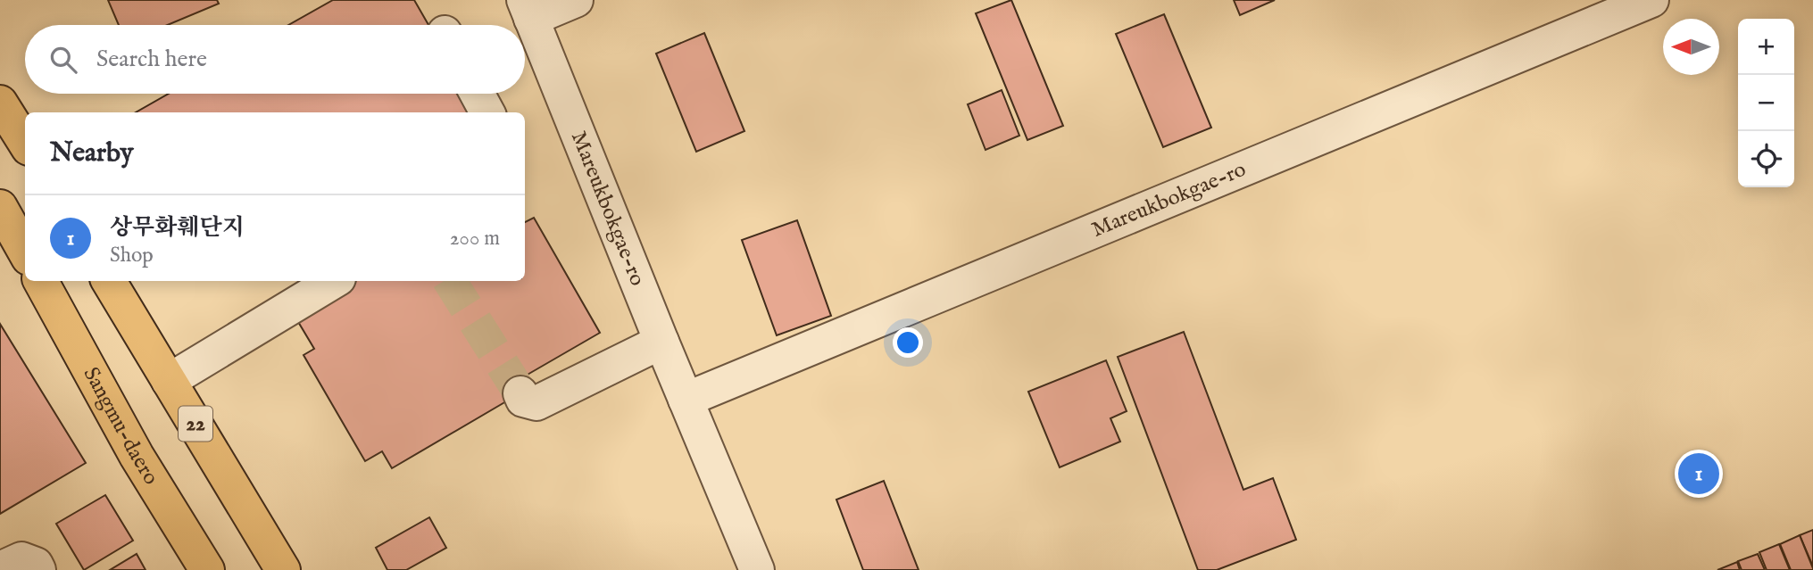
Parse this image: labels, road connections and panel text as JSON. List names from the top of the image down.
{
  "streets": {
    "main road": ["22", "Sangmu-daero"],
    "street": ["Mareukbokgae-ro"]
  },
  "north": "left",
  "page": {
    "map_buttons": ["+", "−"],
    "search": "Search here",
    "heading": "Nearby",
    "list": [
      {
        "mark": "1",
        "name": "상무화훼단지",
        "note": "Shop",
        "value": "200 m"
      }
    ],
    "pins": "1"
  }
}
